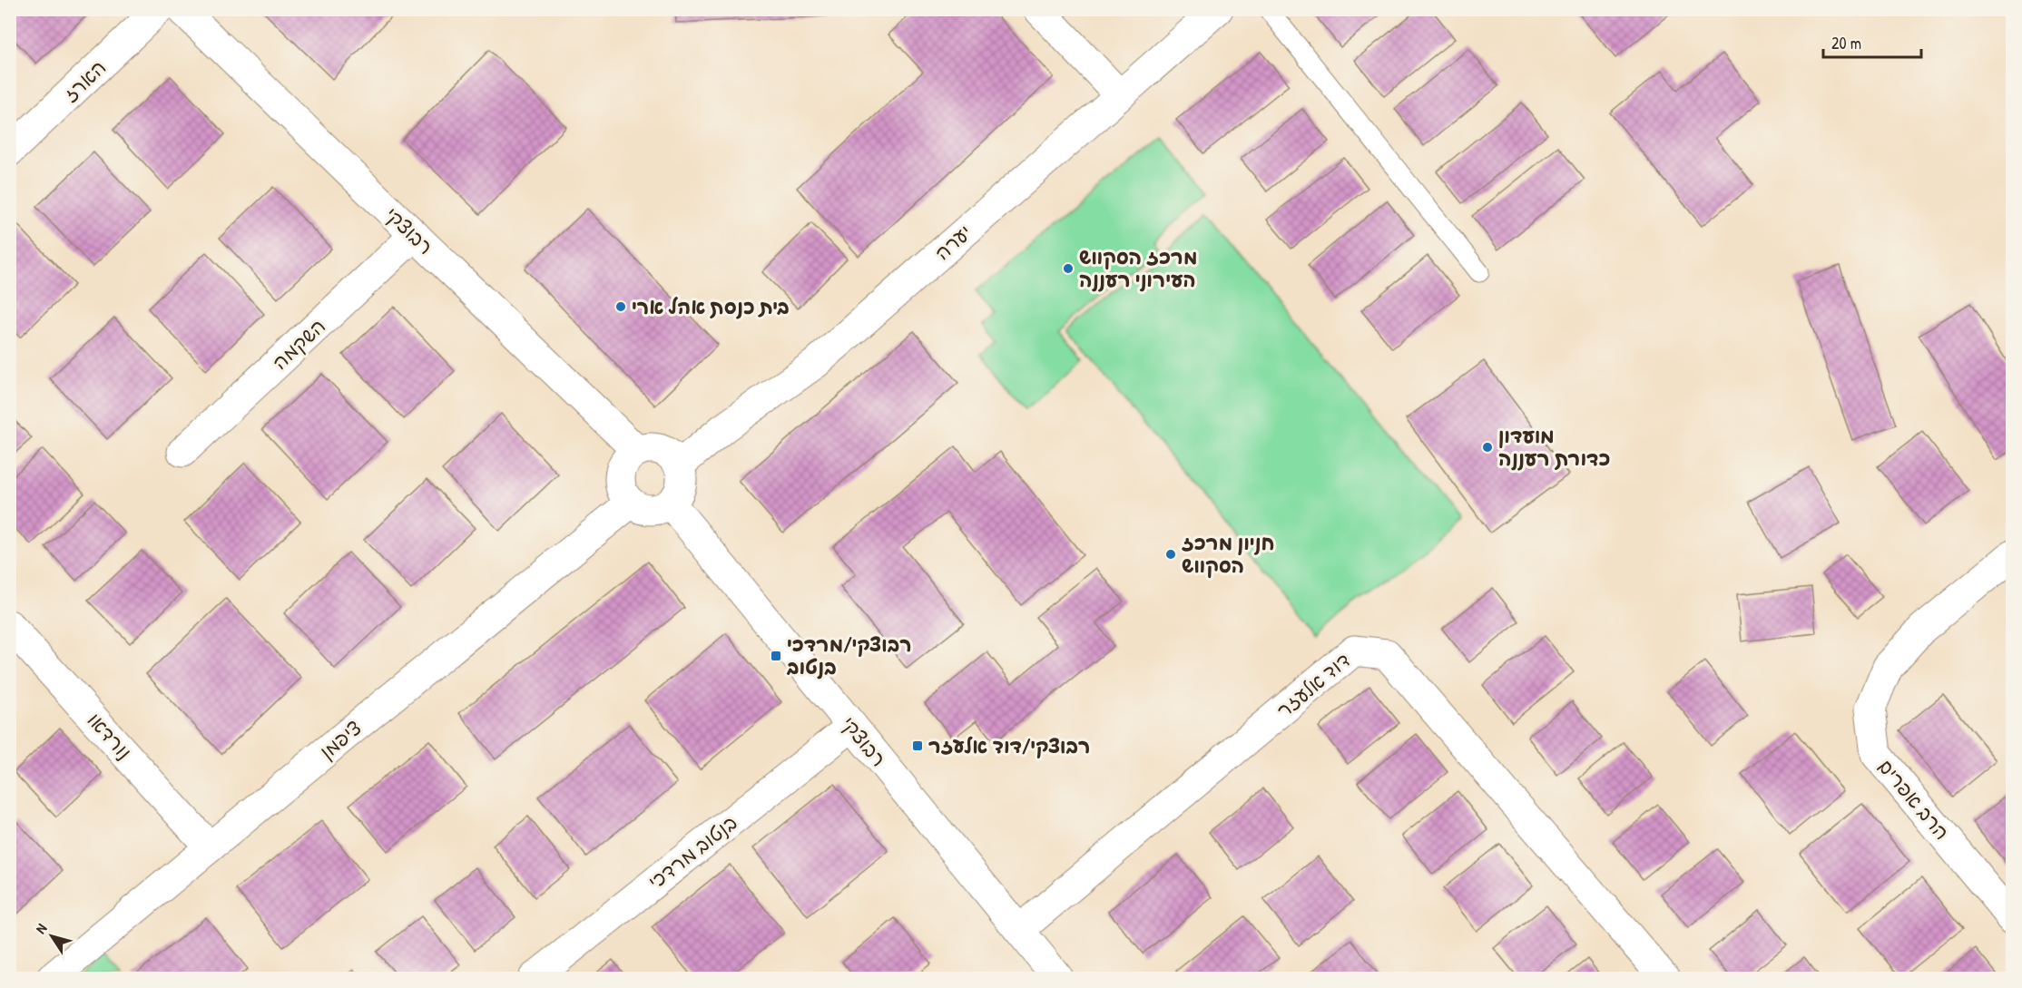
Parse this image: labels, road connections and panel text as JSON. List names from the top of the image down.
{
  "streets": {
    "street": [
      "הארז",
      "רבוצקי",
      "יערה",
      "השקמה",
      "דוד אלעזר",
      "נורדאו",
      "ציפמן",
      "הרב אפרים",
      "בנטוב מרדכי"
    ]
  },
  "crossings": [
    ["רבוצקי", "יערה"],
    ["רבוצקי", "השקמה"],
    ["רבוצקי", "דוד אלעזר"],
    ["רבוצקי", "ציפמן"],
    ["רבוצקי", "בנטוב מרדכי"],
    ["יערה", "ציפמן"],
    ["נורדאו", "ציפמן"]
  ],
  "places": {
    "other": [
      "מרכז הסקווש העירוני רעננה",
      "בית כנסת אהל ארי",
      "מועדון כדורת רעננה",
      "חניון מרכז הסקווש"
    ],
    "transit": ["רבוצקי/מרדכי בנטוב", "רבוצקי/דוד אלעזר"]
  },
  "scale_bar": "20 m",
  "north": "top left"
}
